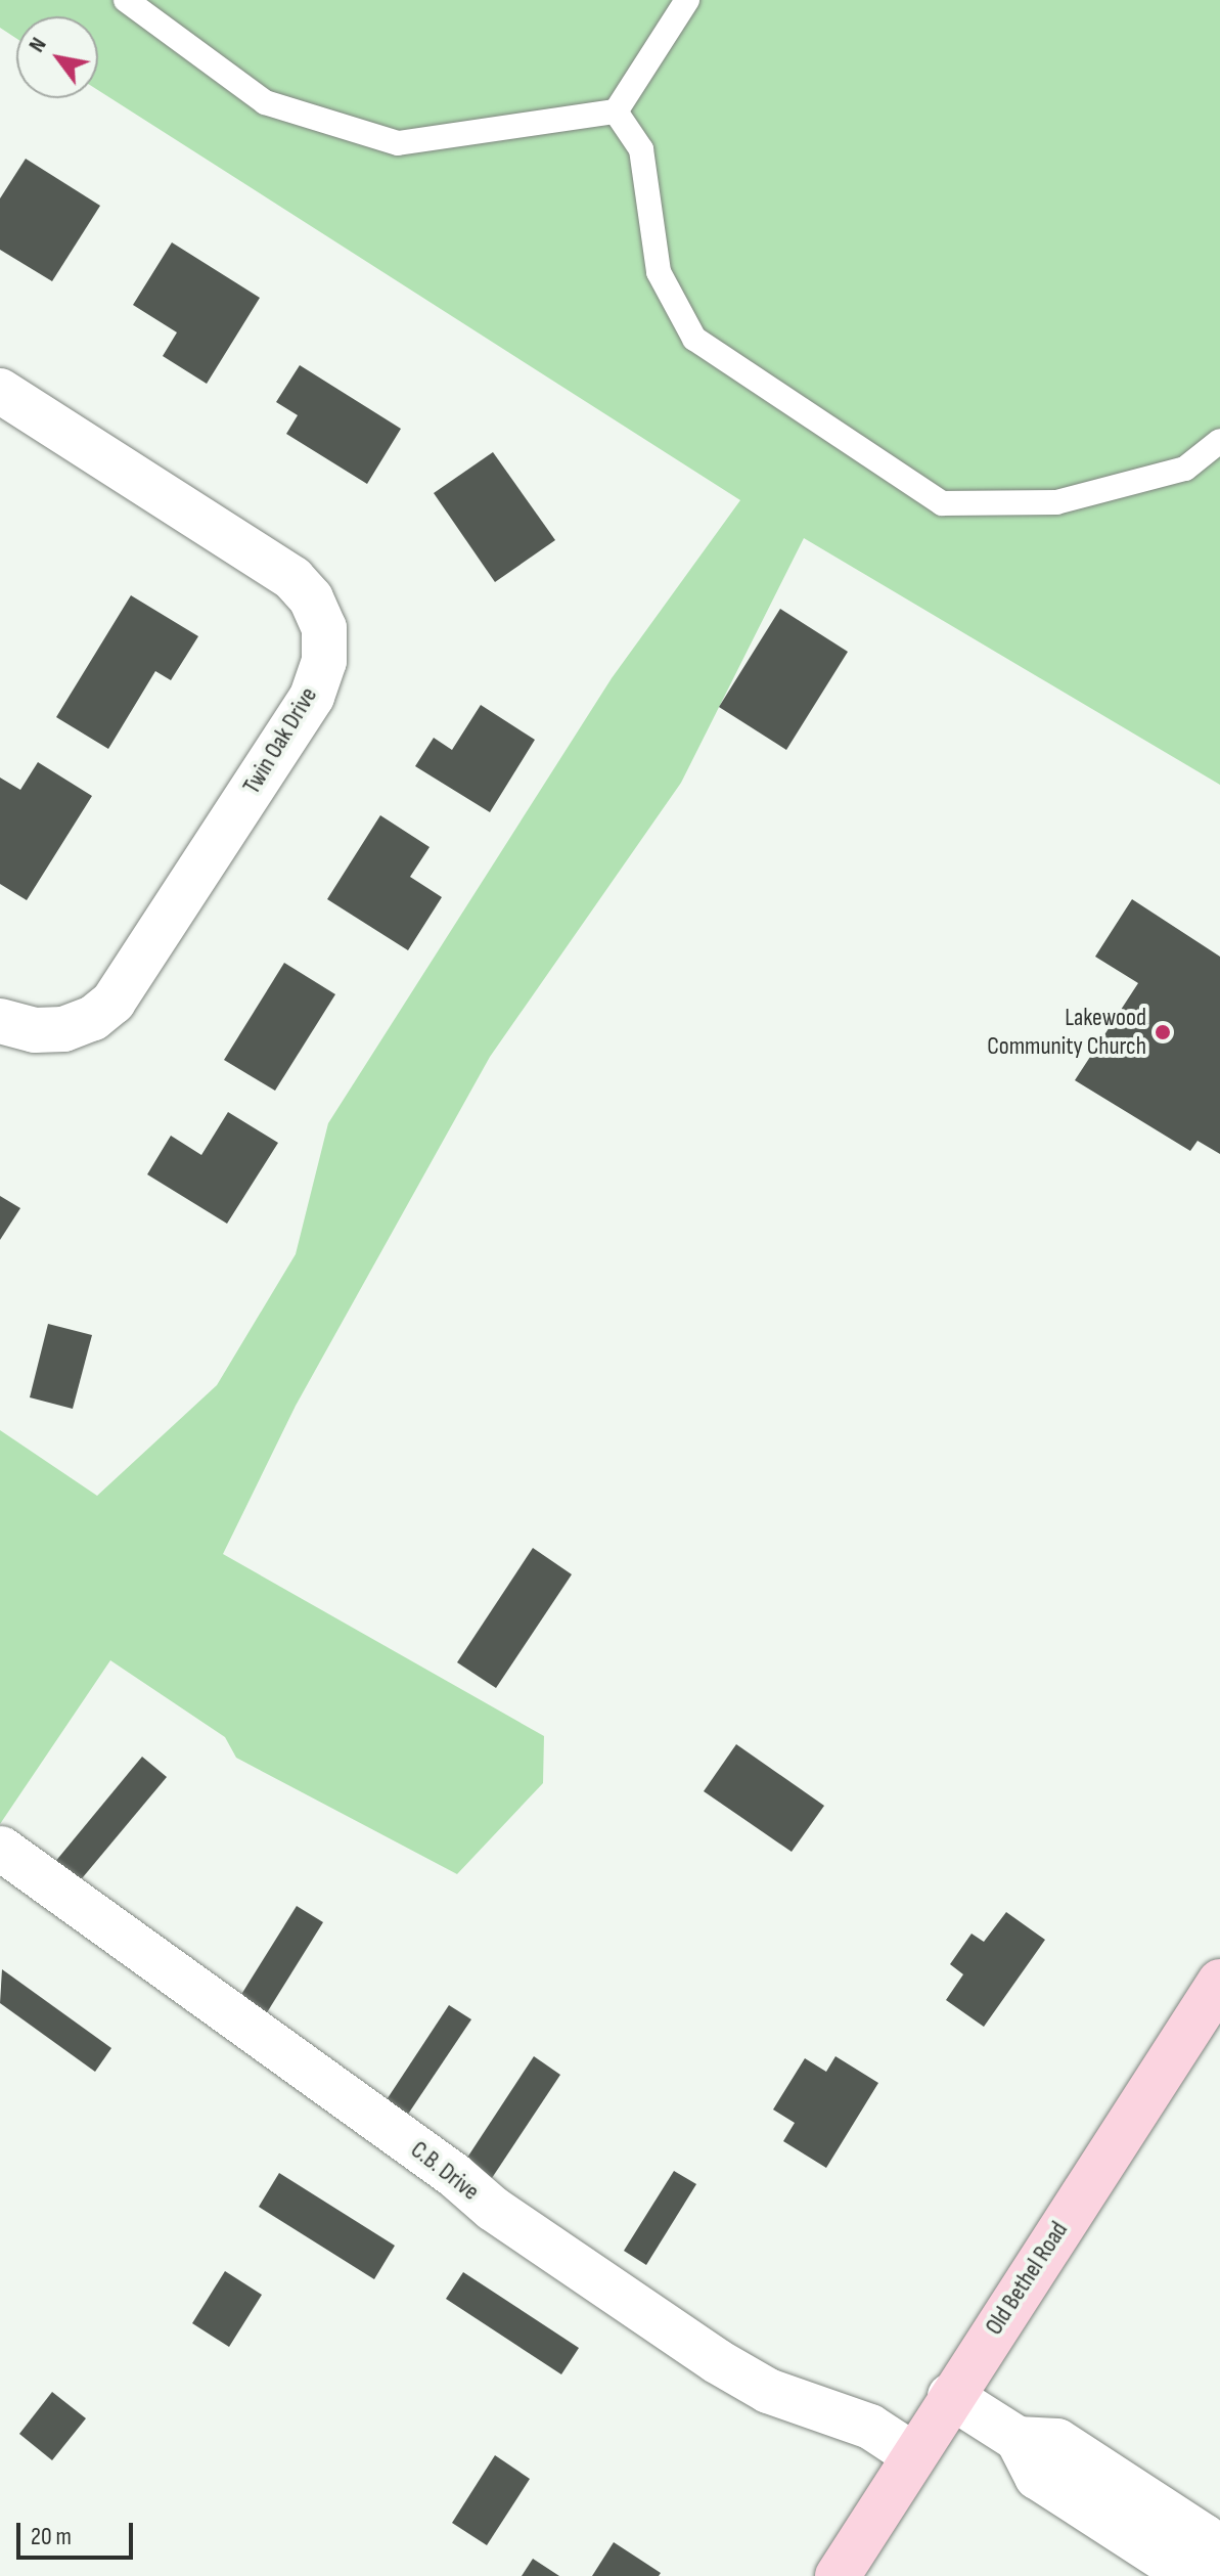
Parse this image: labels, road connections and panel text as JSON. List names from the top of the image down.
{
  "streets": {
    "street": ["Twin Oak Drive", "C.B. Drive", "Old Bethel Road"]
  },
  "crossings": [
    ["C.B. Drive", "Old Bethel Road"]
  ],
  "places": ["Lakewood Community Church"],
  "scale_bar": "20 m",
  "north": "top left"
}
